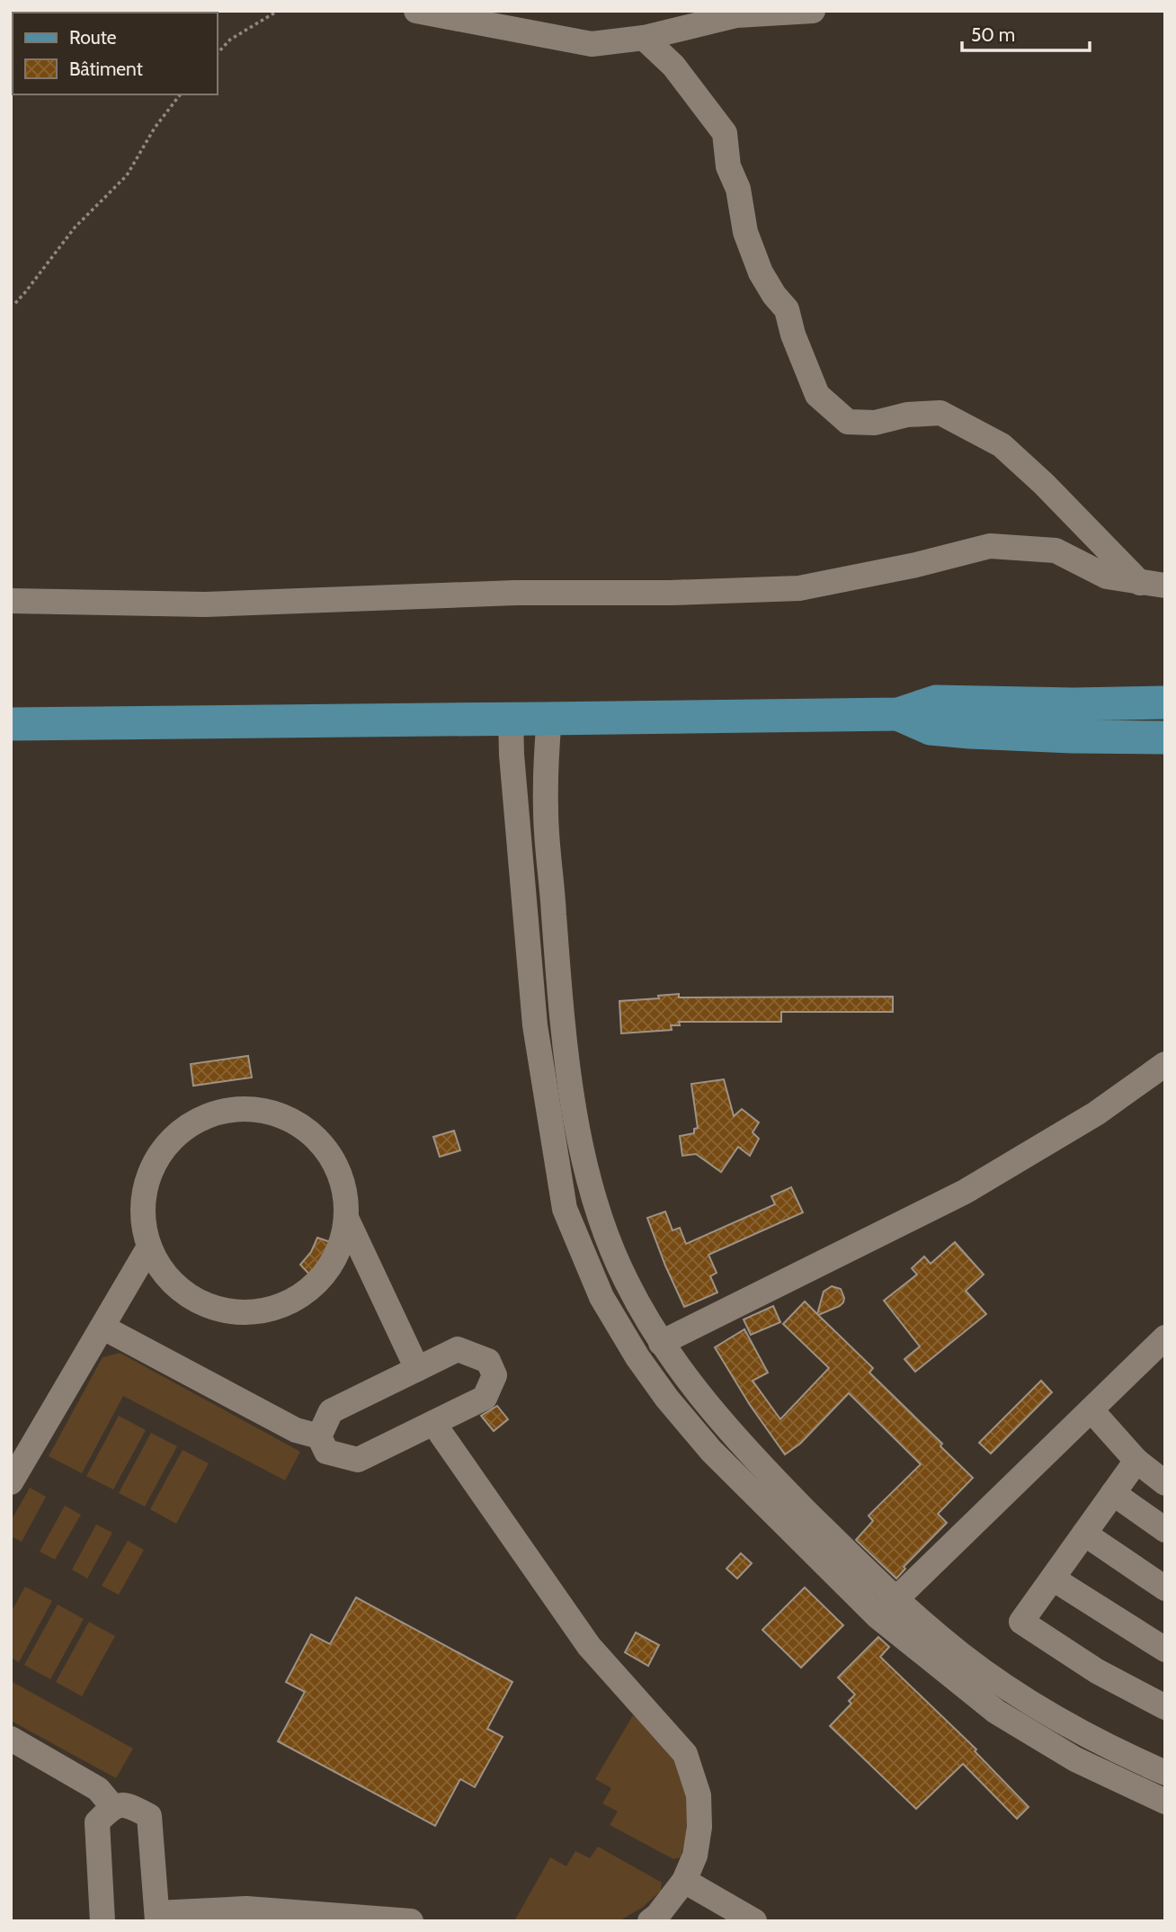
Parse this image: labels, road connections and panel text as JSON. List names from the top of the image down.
{
  "legend": ["Route", "Bâtiment"],
  "scale_bar": "50 m"
}
